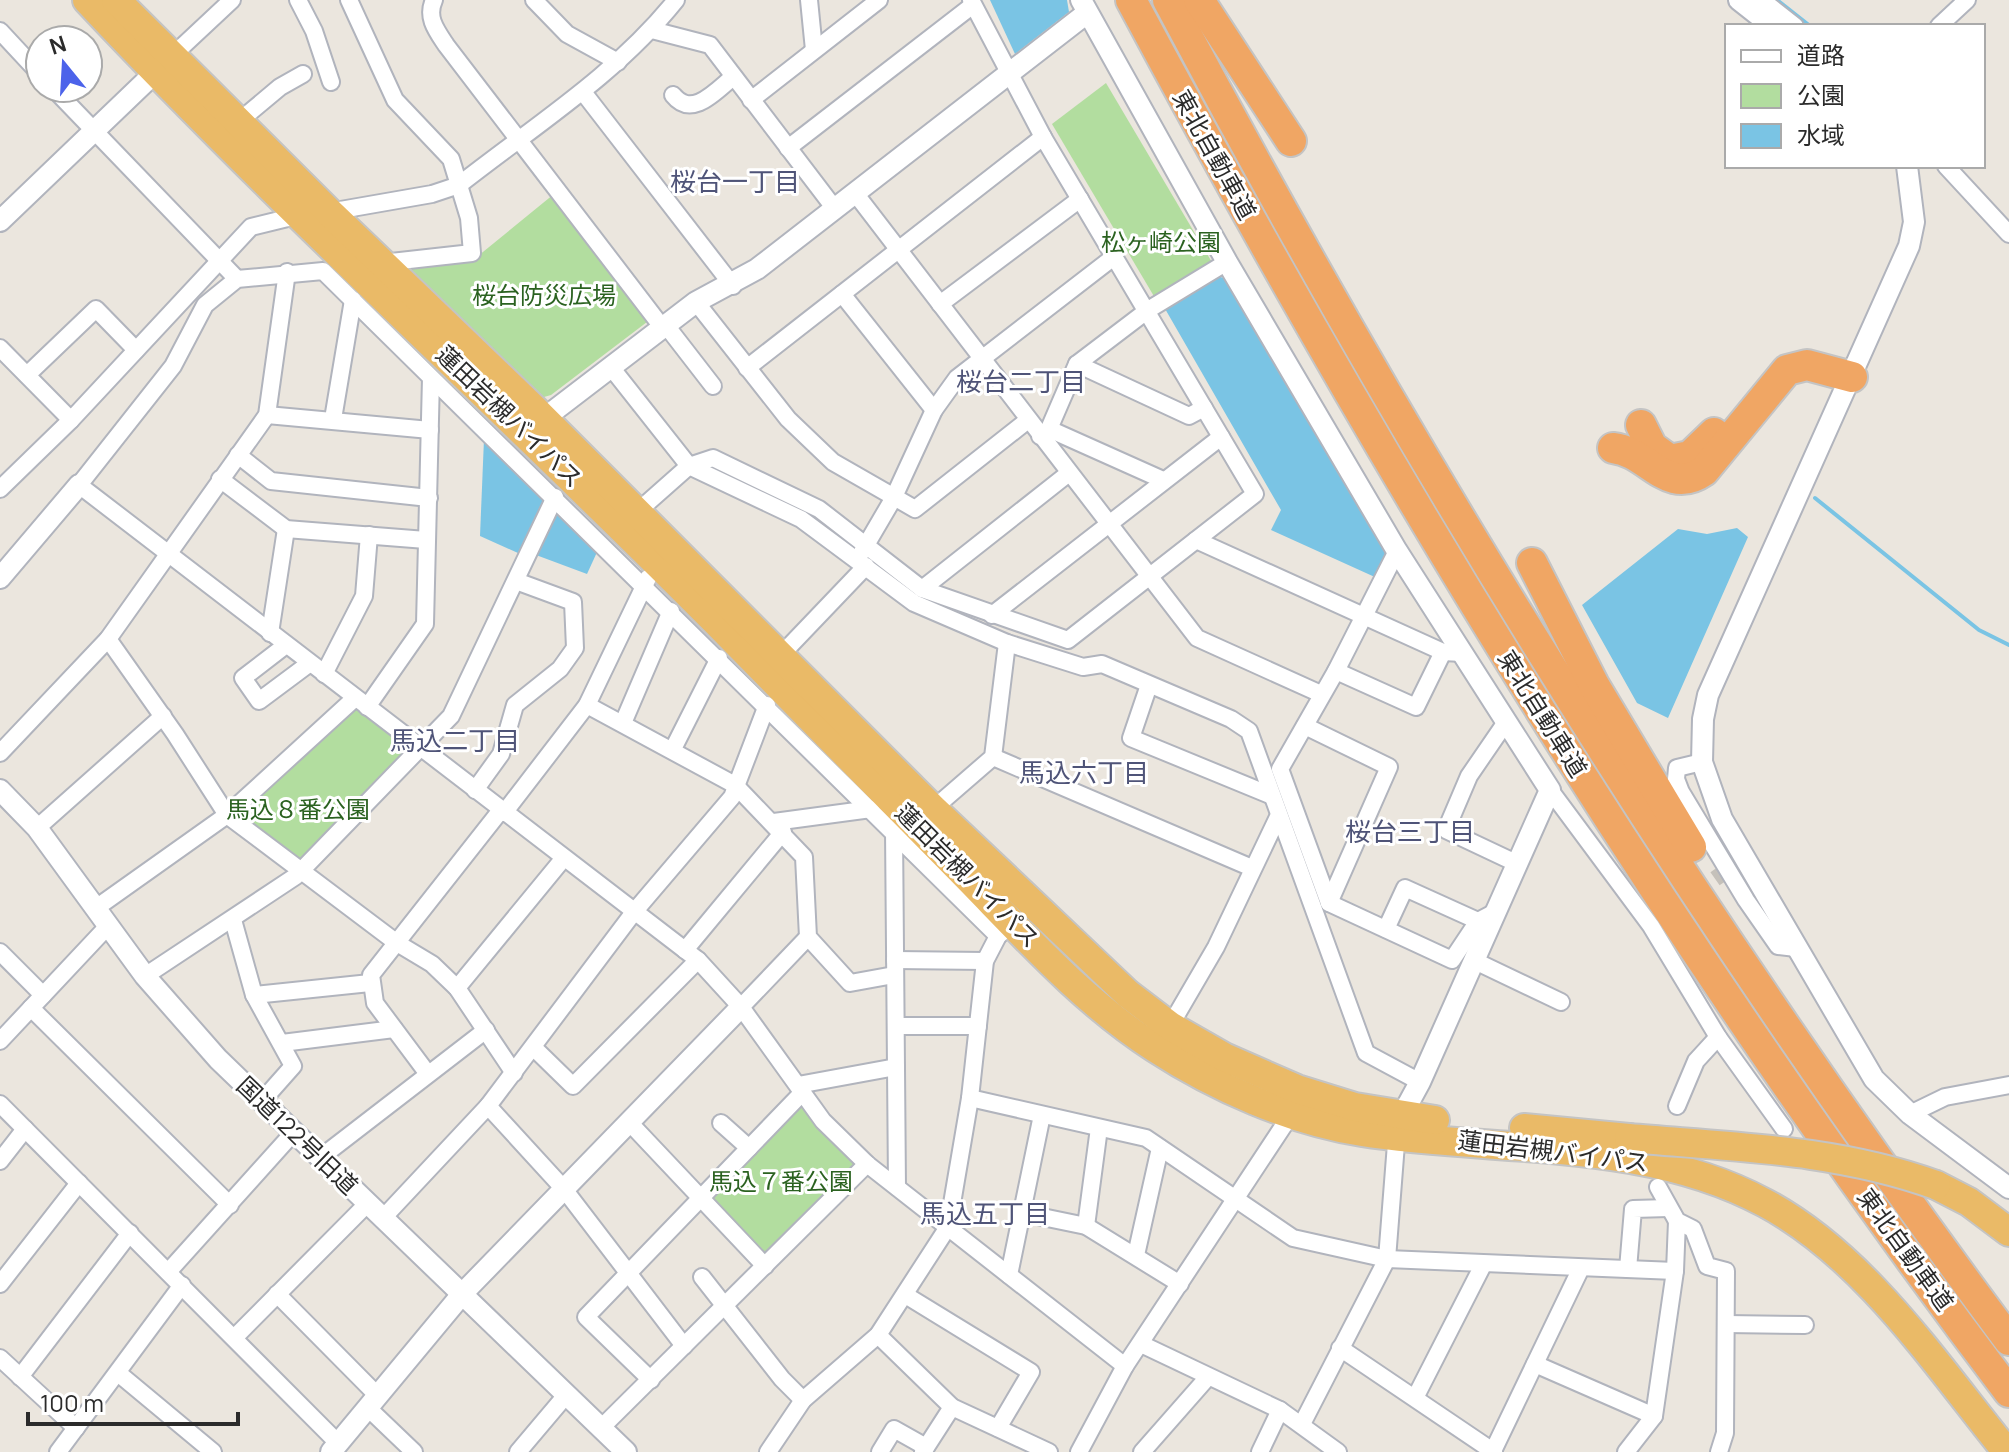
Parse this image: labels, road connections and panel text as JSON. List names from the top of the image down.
{
  "streets": {
    "highway": ["東北自動車道", "蓮田岩槻バイパス"],
    "street": ["国道122号旧道"]
  },
  "districts": [
    "桜台一丁目",
    "桜台二丁目",
    "馬込二丁目",
    "馬込六丁目",
    "桜台三丁目",
    "馬込五丁目"
  ],
  "parks": [
    "松ヶ崎公園",
    "桜台防災広場",
    "馬込８番公園",
    "馬込７番公園"
  ],
  "legend": ["道路", "公園", "水域"],
  "scale_bar": "100 m",
  "north": "top"
}
